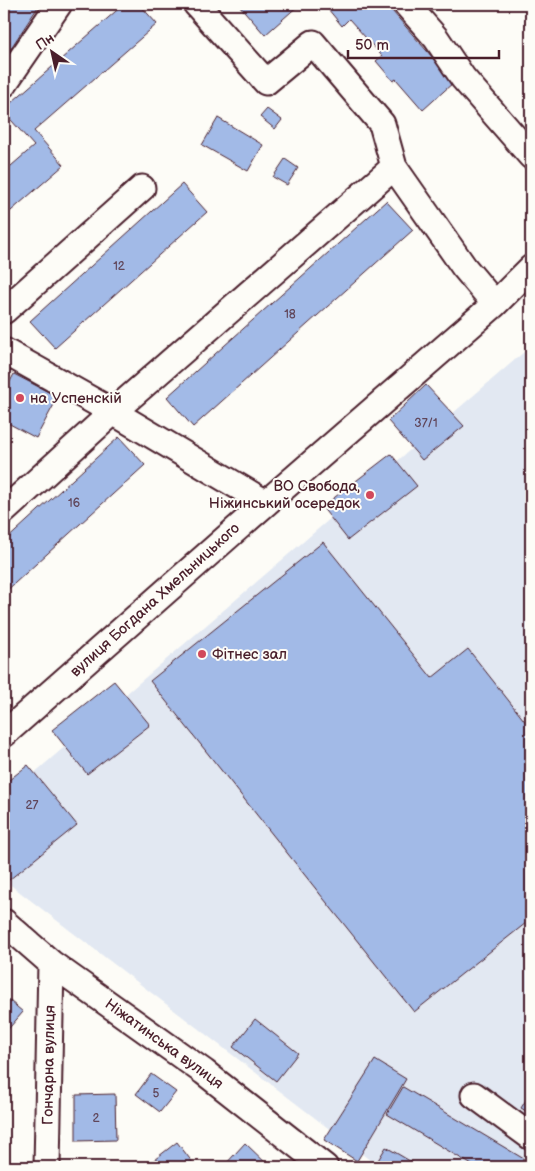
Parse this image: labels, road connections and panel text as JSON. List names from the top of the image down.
{
  "streets": {
    "street": ["вулиця Богдана Хмельницького", "Ніжатинська вулиця", "Гончарна вулиця"]
  },
  "crossings": [
    ["Ніжатинська вулиця", "Гончарна вулиця"]
  ],
  "places": ["на Успенскій", "ВО Свобода, Ніжинський осередок", "Фітнес зал"],
  "house_numbers": [
    "12",
    "18",
    "37/1",
    "16",
    "27",
    "5",
    "2"
  ],
  "scale_bar": "50 m",
  "north": "top left"
}
